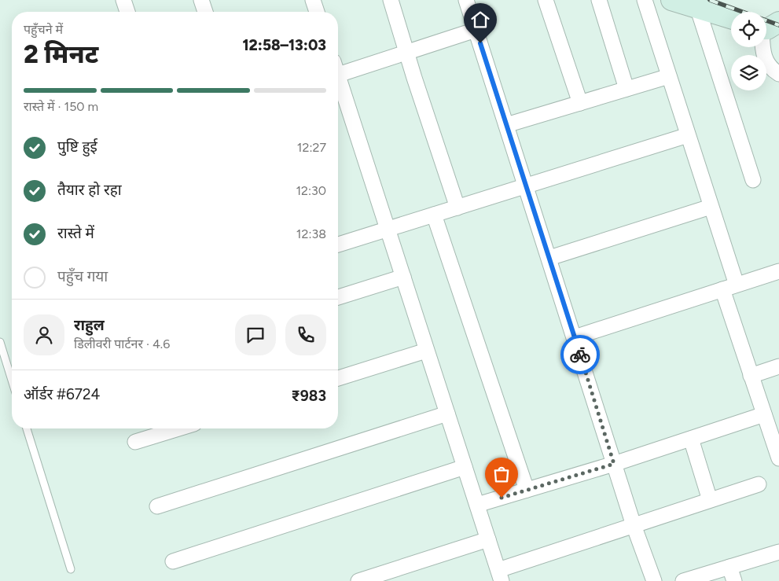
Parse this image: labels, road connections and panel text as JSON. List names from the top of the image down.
{
  "page": {
    "heading": ["2 मिनट", "पहुँचने में", "12:58–13:03"],
    "panel": [
      "राहुल",
      "डिलीवरी पार्टनर · 4.6",
      "ऑर्डर #6724",
      "₹983"
    ],
    "bar": "रास्ते में · 150 m",
    "list": [
      ["पुष्टि हुई", "12:27"],
      ["तैयार हो रहा", "12:30"],
      ["रास्ते में", "12:38"],
      "पहुँच गया"
    ]
  }
}
